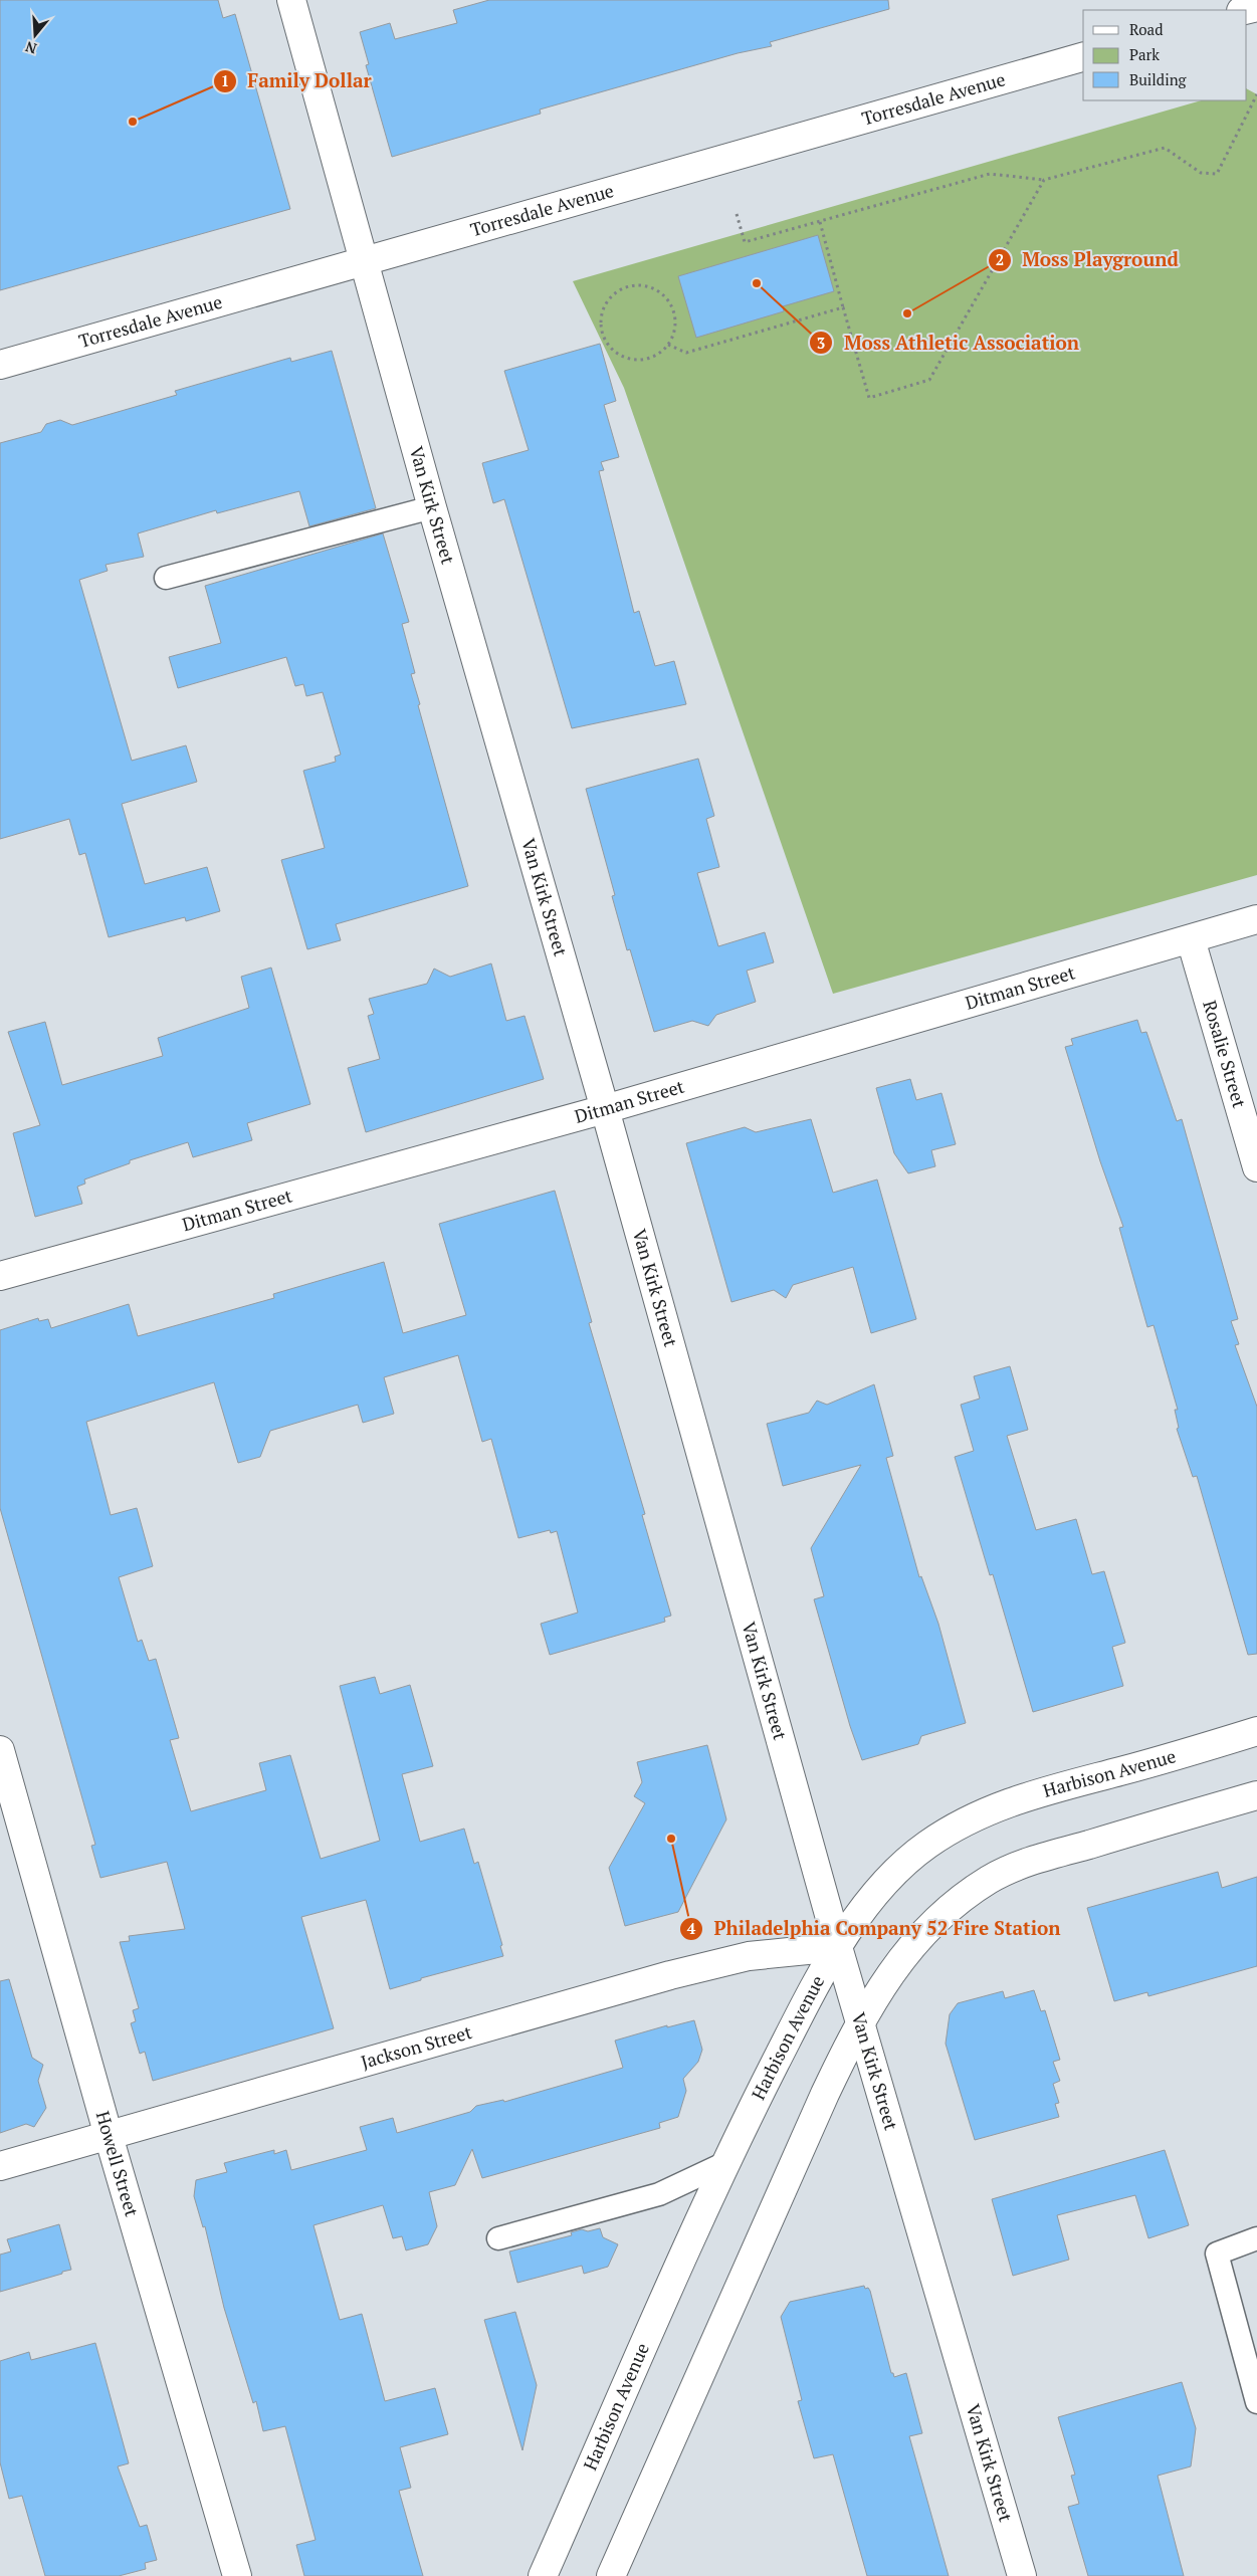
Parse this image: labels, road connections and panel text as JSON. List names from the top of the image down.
{
  "streets": {
    "street": [
      "Torresdale Avenue",
      "Van Kirk Street",
      "Ditman Street",
      "Rosalie Street",
      "Harbison Avenue",
      "Jackson Street",
      "Howell Street"
    ]
  },
  "crossings": [
    ["Torresdale Avenue", "Van Kirk Street"],
    ["Van Kirk Street", "Ditman Street"],
    ["Van Kirk Street", "Harbison Avenue"],
    ["Van Kirk Street", "Jackson Street"],
    ["Ditman Street", "Rosalie Street"],
    ["Harbison Avenue", "Jackson Street"],
    ["Jackson Street", "Howell Street"]
  ],
  "places": [
    "Family Dollar",
    "Moss Athletic Association",
    "Moss Playground",
    "Philadelphia Company 52 Fire Station"
  ],
  "legend": ["Road", "Park", "Building"],
  "north": "bottom"
}
